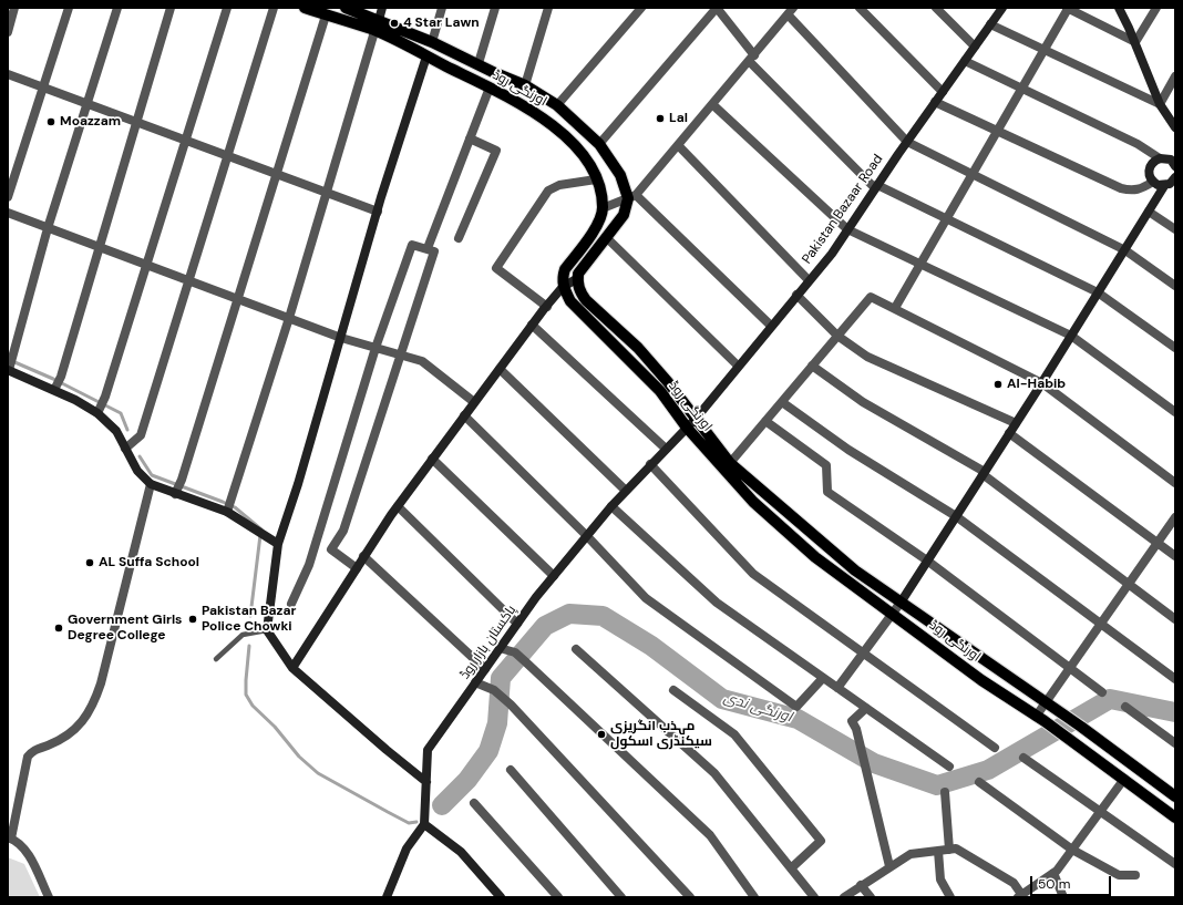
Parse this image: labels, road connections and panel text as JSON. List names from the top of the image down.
{
  "streets": {
    "main road": ["اورنگی روڈ"],
    "street": ["Pakistan Bazaar Road", "پاکستان بازار روڈ"]
  },
  "crossings": [
    ["اورنگی روڈ", "Pakistan Bazaar Road"],
    ["اورنگی روڈ", "پاکستان بازار روڈ"],
    ["Pakistan Bazaar Road", "پاکستان بازار روڈ"]
  ],
  "water": ["اورنگی ندی"],
  "places": [
    "4 Star Lawn",
    "Lal",
    "Moazzam",
    "Al-Habib",
    "AL Suffa School",
    "Pakistan Bazar Police Chowki",
    "Government Girls Degree College",
    "مہذب انگریزی سیکنڈری اسکول"
  ],
  "scale_bar": "50 m"
}
